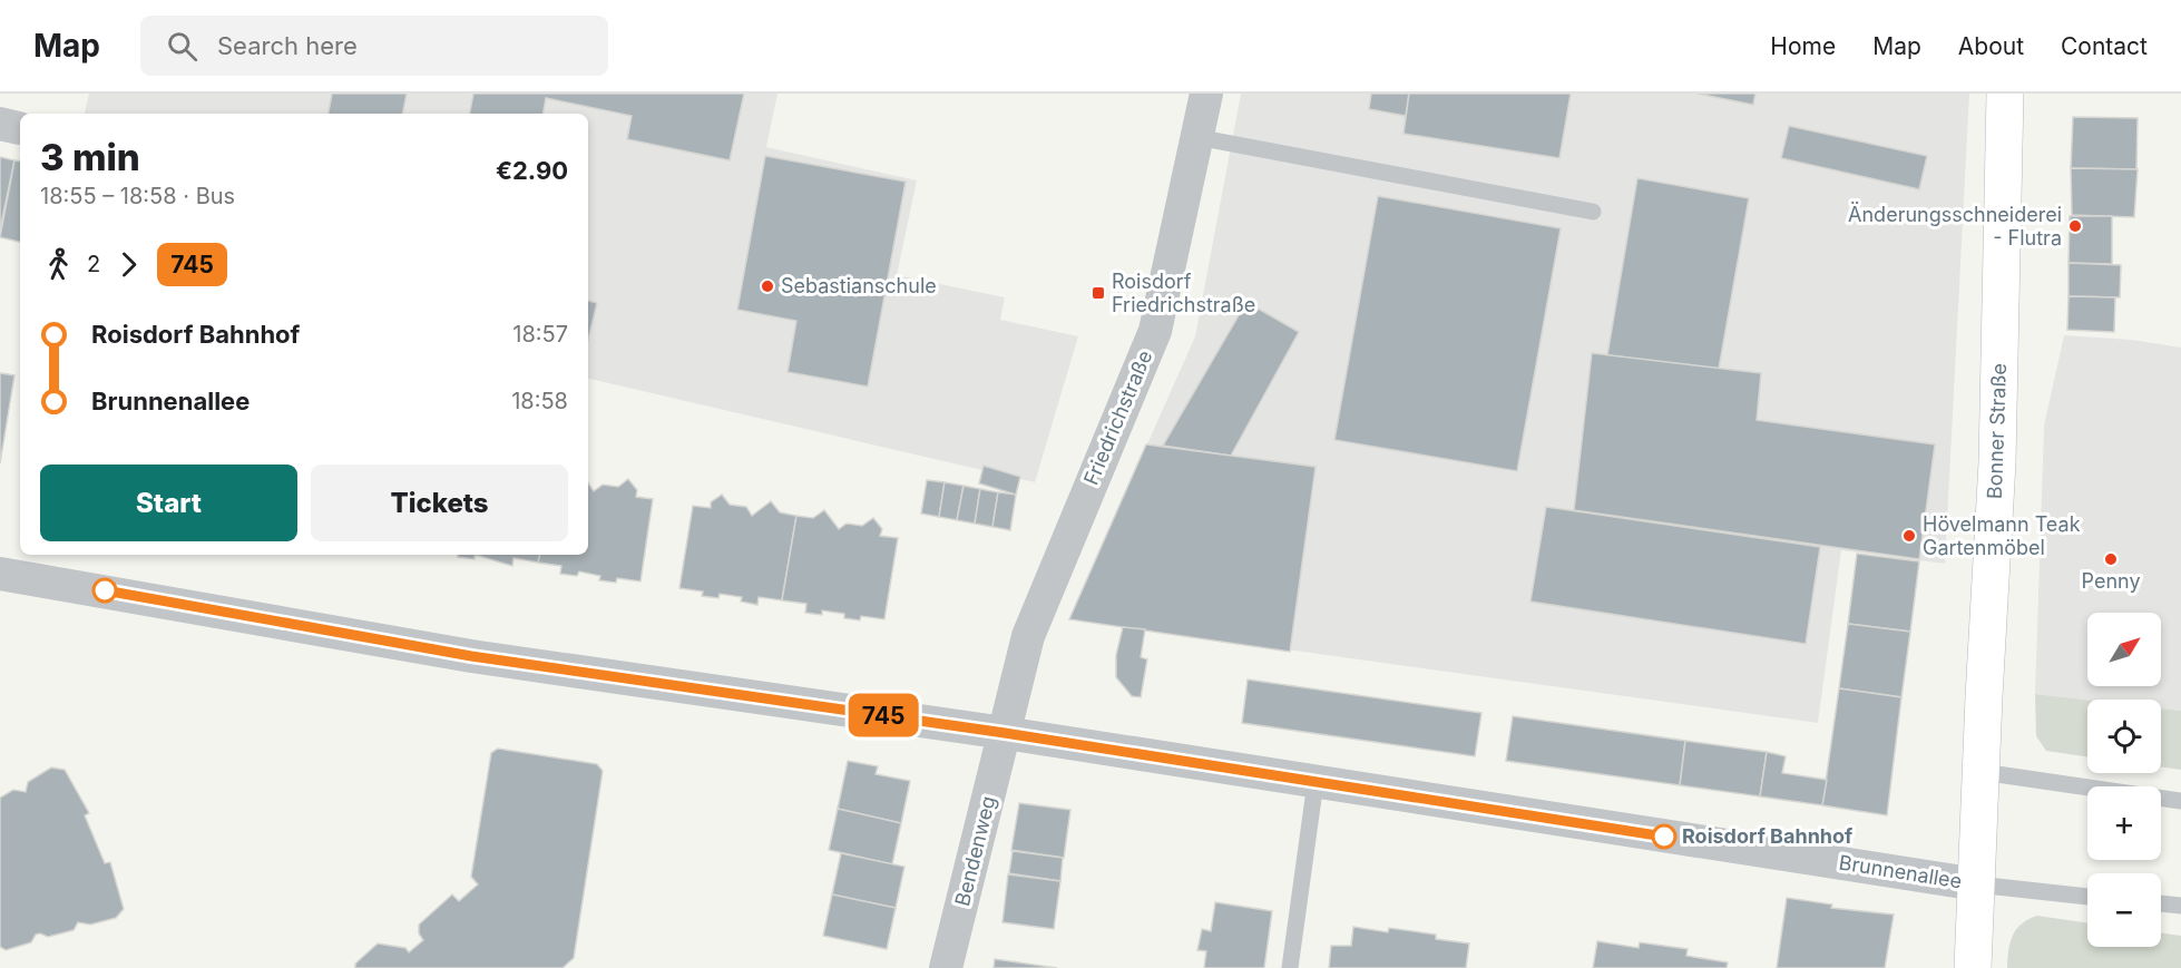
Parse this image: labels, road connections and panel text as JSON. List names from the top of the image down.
{
  "streets": {
    "street": [
      "Friedrichstraße",
      "Bonner Straße",
      "Bendenweg",
      "Brunnenallee"
    ]
  },
  "crossings": [
    ["Friedrichstraße", "Bendenweg"],
    ["Friedrichstraße", "Brunnenallee"],
    ["Bonner Straße", "Brunnenallee"],
    ["Bendenweg", "Brunnenallee"]
  ],
  "places": {
    "other": [
      "Änderungsschneiderei - Flutra",
      "Sebastianschule",
      "Hövelmann Teak Gartenmöbel",
      "Penny",
      "Roisdorf Bahnhof"
    ],
    "transit": ["Roisdorf Friedrichstraße"]
  },
  "lines": ["bus line 745"],
  "north": "top right",
  "page": {
    "header": "Map",
    "search": "Search here",
    "nav": [
      "Home",
      "Map",
      "About",
      "Contact"
    ],
    "on_map": "745",
    "heading": ["3 min", "18:55 – 18:58 · Bus", "€2.90"],
    "legs": ["2", "745"],
    "list": [
      {
        "name": "Roisdorf Bahnhof",
        "value": "18:57"
      },
      {
        "name": "Brunnenallee",
        "value": "18:58"
      }
    ],
    "buttons": ["Start", "Tickets"],
    "map_buttons": ["+", "−"]
  }
}
